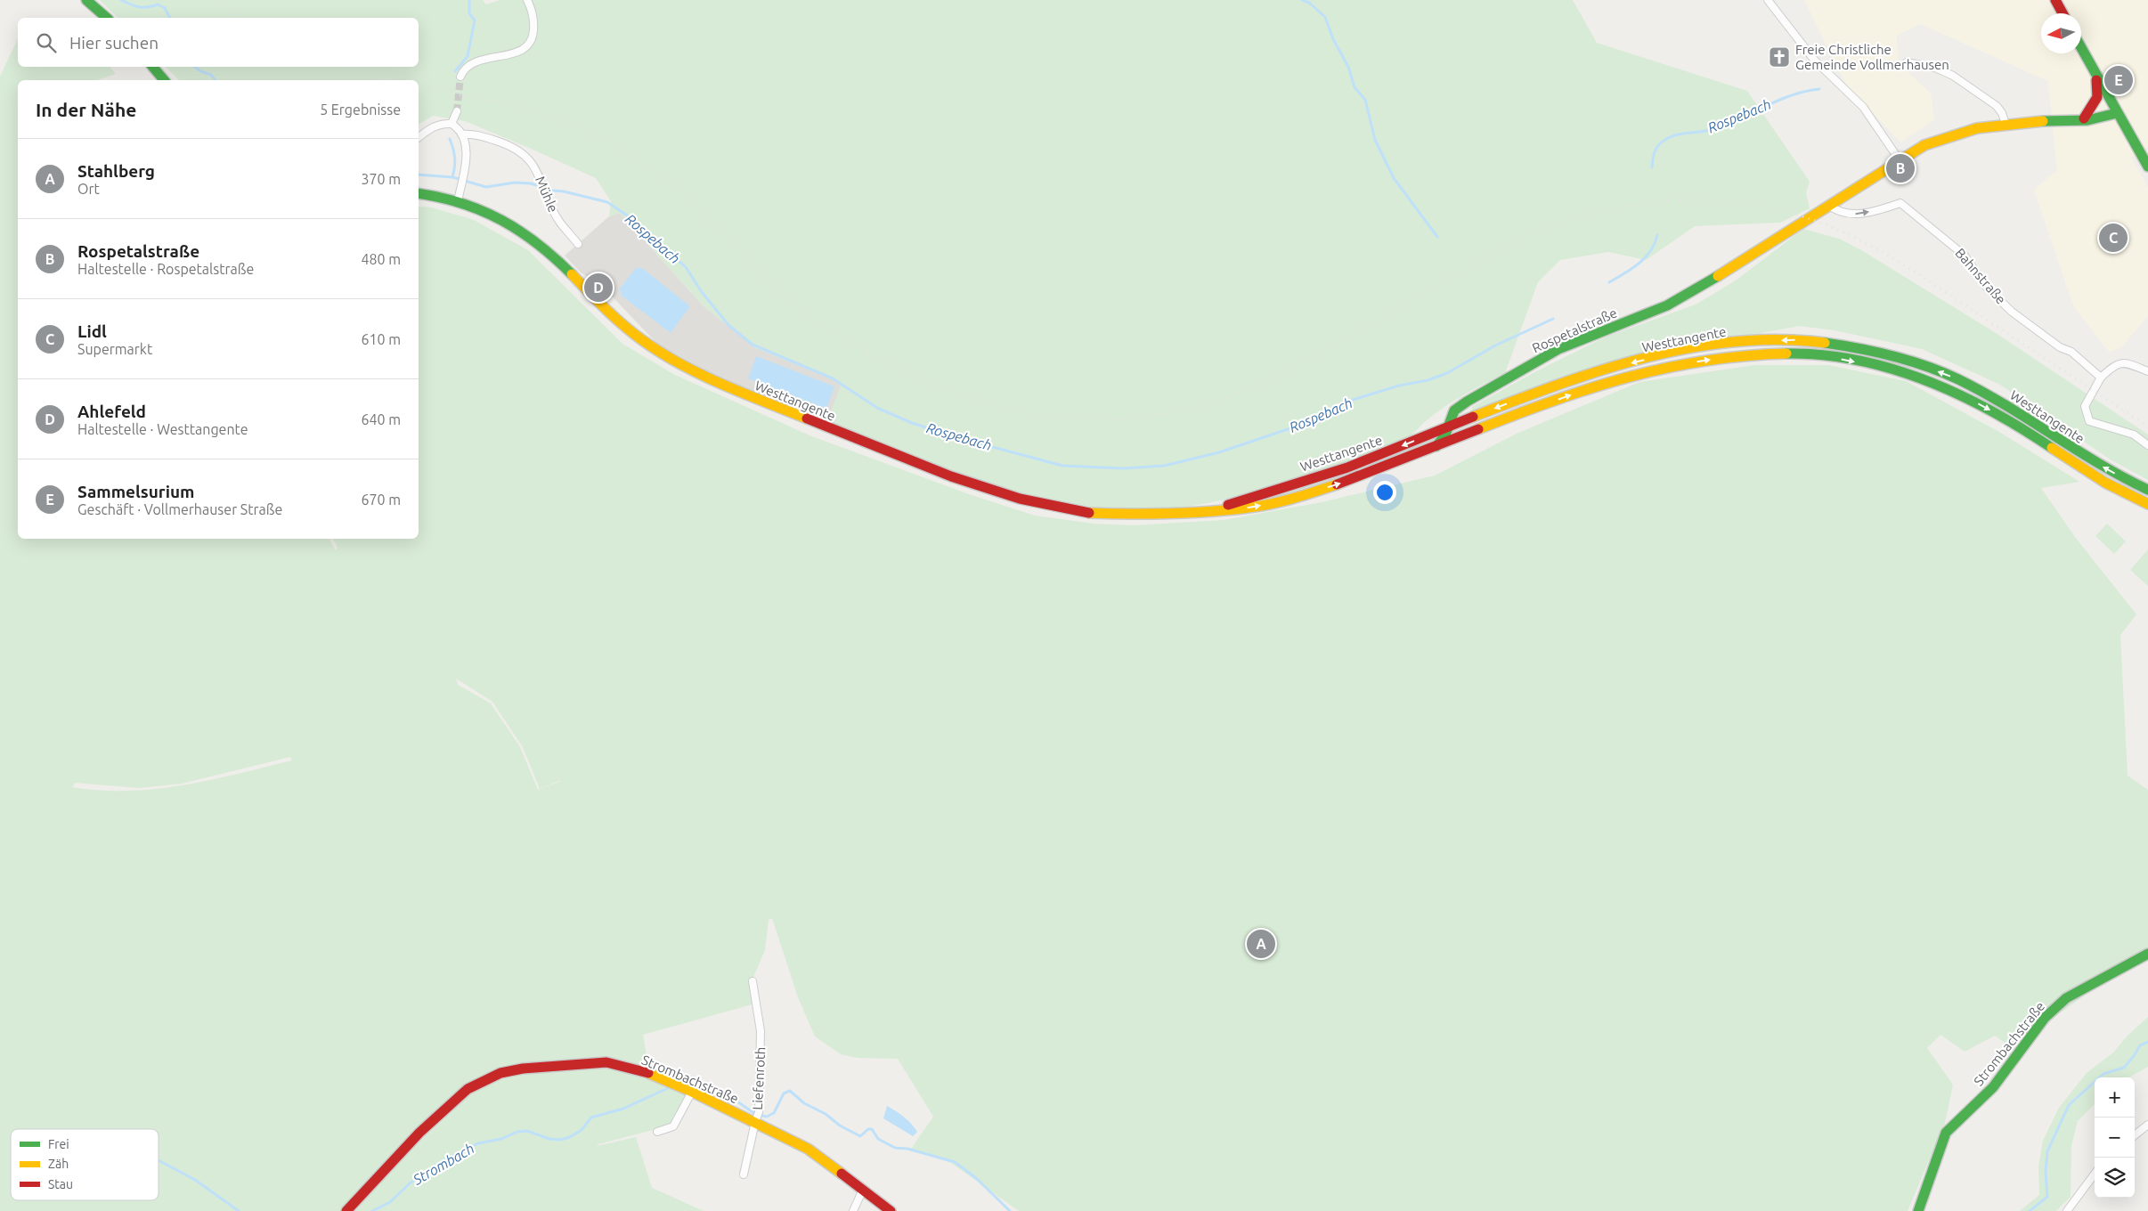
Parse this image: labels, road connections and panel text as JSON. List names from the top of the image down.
{
  "streets": {
    "main road": ["Rospetalstraße", "Westtangente", "Strombachstraße"],
    "street": ["Mühle", "Bahnstraße", "Liefenroth"]
  },
  "crossings": [
    ["Bahnstraße", "Rospetalstraße"],
    ["Rospetalstraße", "Westtangente"],
    ["Strombachstraße", "Liefenroth"]
  ],
  "one_way": ["Bahnstraße"],
  "water": ["Rospebach", "Strombach"],
  "places": {
    "church": ["Freie Christliche Gemeinde Vollmerhausen"]
  },
  "legend": ["Frei", "Zäh", "Stau"],
  "north": "left",
  "page": {
    "search": "Hier suchen",
    "pins": [
      "E",
      "B",
      "C",
      "D",
      "A"
    ],
    "heading": ["In der Nähe", "5 Ergebnisse"],
    "list": [
      {
        "mark": "A",
        "name": "Stahlberg",
        "note": "Ort",
        "value": "370 m"
      },
      {
        "mark": "B",
        "name": "Rospetalstraße",
        "note": "Haltestelle · Rospetalstraße",
        "value": "480 m"
      },
      {
        "mark": "C",
        "name": "Lidl",
        "note": "Supermarkt",
        "value": "610 m"
      },
      {
        "mark": "D",
        "name": "Ahlefeld",
        "note": "Haltestelle · Westtangente",
        "value": "640 m"
      },
      {
        "mark": "E",
        "name": "Sammelsurium",
        "note": "Geschäft · Vollmerhauser Straße",
        "value": "670 m"
      }
    ],
    "map_buttons": ["+", "−"]
  }
}
